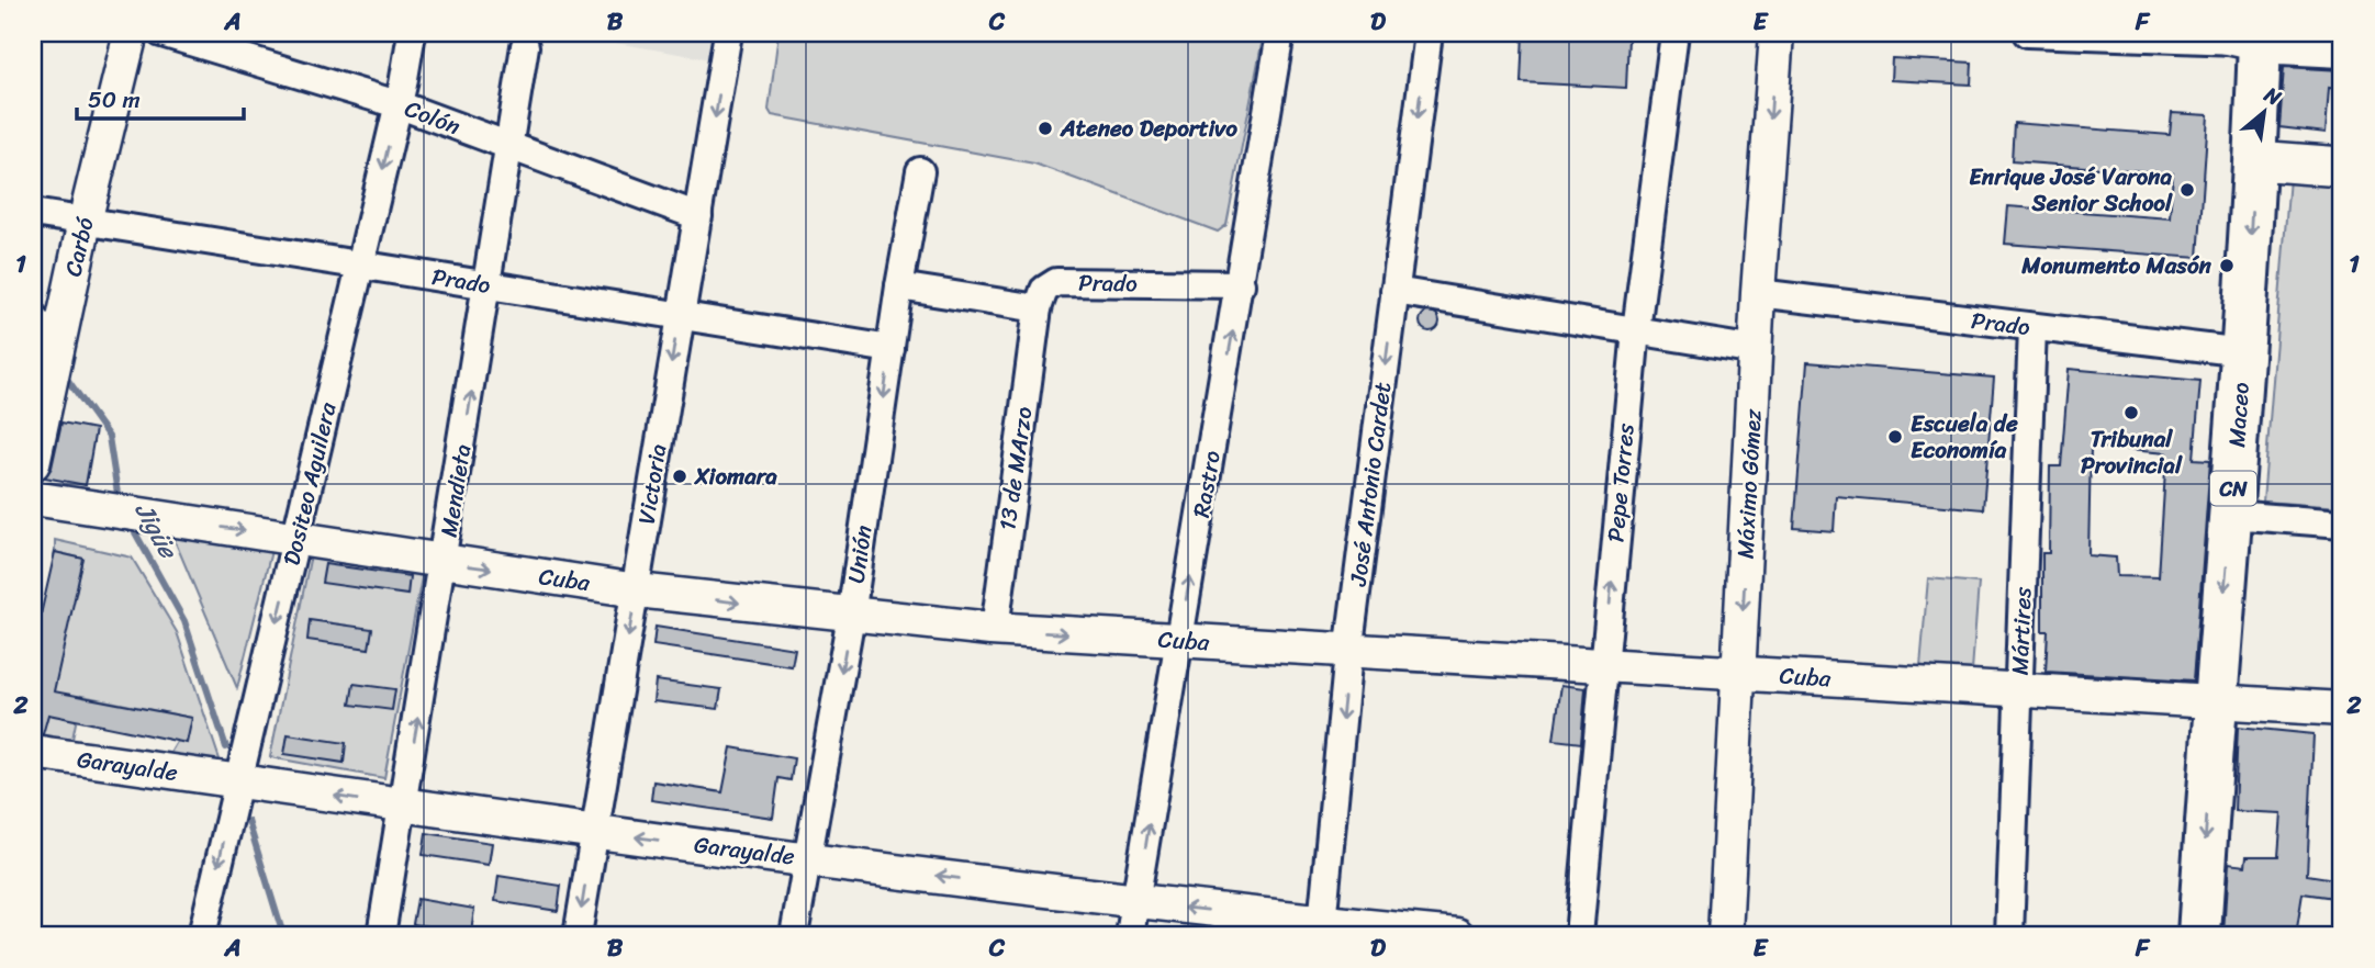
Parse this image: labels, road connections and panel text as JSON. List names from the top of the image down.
{
  "streets": {
    "main road": ["Maceo", "CN"],
    "street": [
      "Colón",
      "Carbó",
      "Prado",
      "13 de MArzo",
      "Pepe Torres",
      "Dositeo Aguilera",
      "Victoria",
      "Rastro",
      "José Antonio Cardet",
      "Máximo Gómez",
      "Mendieta",
      "Unión",
      "Cuba",
      "Mártires",
      "Garayalde"
    ]
  },
  "crossings": [
    ["Colón", "Dositeo Aguilera"],
    ["Colón", "Victoria"],
    ["Colón", "Mendieta"],
    ["Carbó", "Prado"],
    ["Prado", "Maceo"],
    ["Prado", "13 de MArzo"],
    ["Prado", "Dositeo Aguilera"],
    ["Prado", "Victoria"],
    ["Prado", "Rastro"],
    ["Prado", "Máximo Gómez"],
    ["Prado", "Mendieta"],
    ["Prado", "Unión"],
    ["Prado", "Mártires"],
    ["Maceo", "Cuba"],
    ["13 de MArzo", "Cuba"],
    ["Pepe Torres", "Cuba"],
    ["Dositeo Aguilera", "Cuba"],
    ["Dositeo Aguilera", "Garayalde"],
    ["Victoria", "Cuba"],
    ["Victoria", "Garayalde"],
    ["Rastro", "Cuba"],
    ["Rastro", "Garayalde"],
    ["José Antonio Cardet", "Cuba"],
    ["José Antonio Cardet", "Garayalde"],
    ["Máximo Gómez", "Cuba"],
    ["Mendieta", "Cuba"],
    ["Mendieta", "Garayalde"],
    ["Unión", "Cuba"],
    ["Unión", "Garayalde"],
    ["Cuba", "Mártires"]
  ],
  "one_way": [
    "Maceo",
    "Pepe Torres",
    "Dositeo Aguilera",
    "Victoria",
    "Rastro",
    "José Antonio Cardet",
    "Máximo Gómez",
    "Mendieta",
    "Unión",
    "Cuba",
    "Garayalde"
  ],
  "water": ["Jigüe"],
  "places": [
    "Ateneo Deportivo",
    "Enrique José Varona Senior School",
    "Monumento Masón",
    "Tribunal Provincial",
    "Escuela de Economía",
    "Xiomara"
  ],
  "scale_bar": "50 m",
  "north": "top right",
  "grid": {
    "columns": [
      "A",
      "B",
      "C",
      "D",
      "E",
      "F"
    ],
    "rows": ["1", "2"]
  }
}
